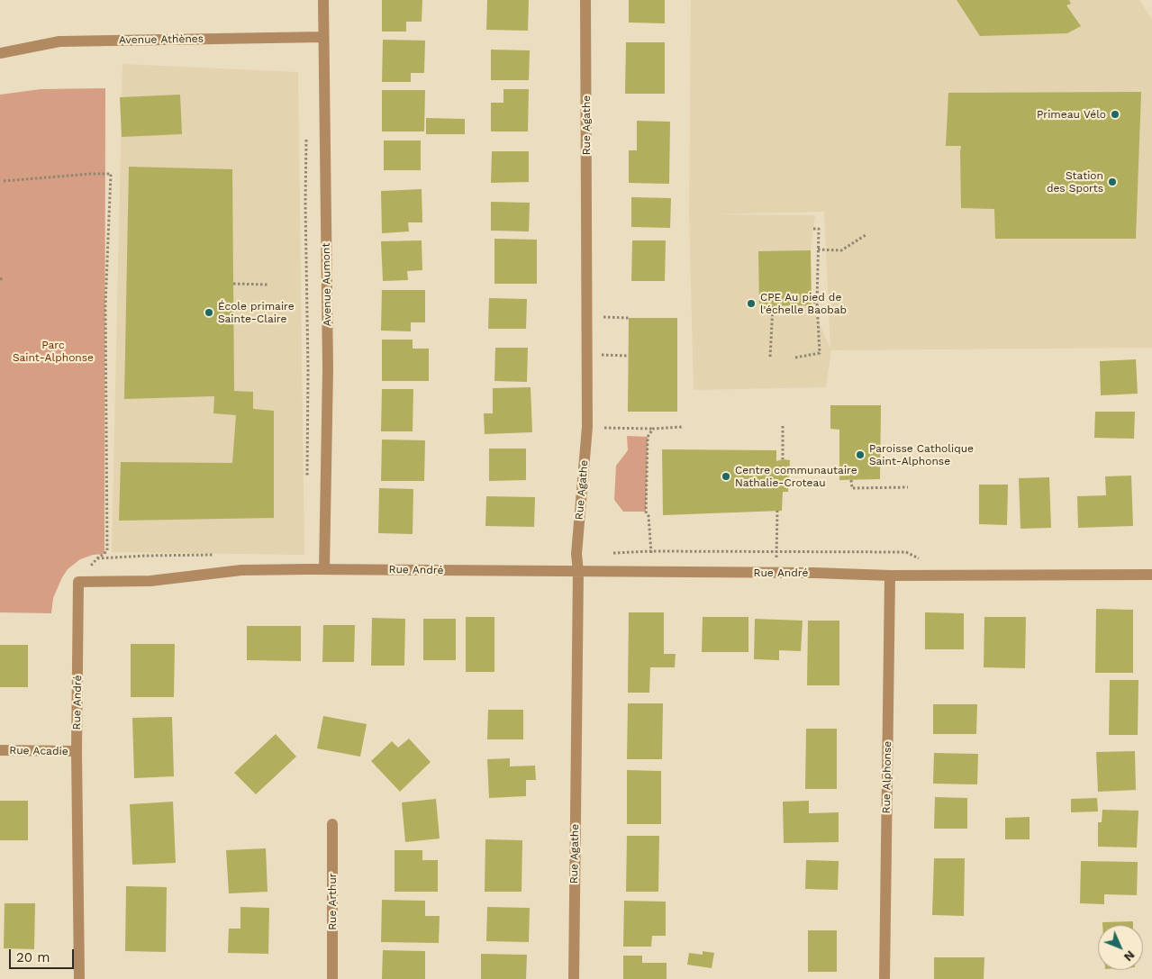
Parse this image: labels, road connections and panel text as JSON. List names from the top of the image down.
{
  "streets": {
    "street": [
      "Avenue Athènes",
      "Rue Agathe",
      "Avenue Aumont",
      "Rue André",
      "Rue Acadie",
      "Rue Alphonse",
      "Rue Arthur"
    ]
  },
  "crossings": [
    ["Avenue Athènes", "Avenue Aumont"],
    ["Rue Agathe", "Rue André"],
    ["Avenue Aumont", "Rue André"],
    ["Rue André", "Rue Acadie"],
    ["Rue André", "Rue Alphonse"]
  ],
  "parks": ["Parc Saint-Alphonse"],
  "places": [
    "Primeau Vélo",
    "Station des Sports",
    "CPE Au pied de l'échelle Baobab",
    "École primaire Sainte-Claire",
    "Paroisse Catholique Saint-Alphonse",
    "Centre communautaire Nathalie-Croteau"
  ],
  "scale_bar": "20 m",
  "north": "bottom right"
}
